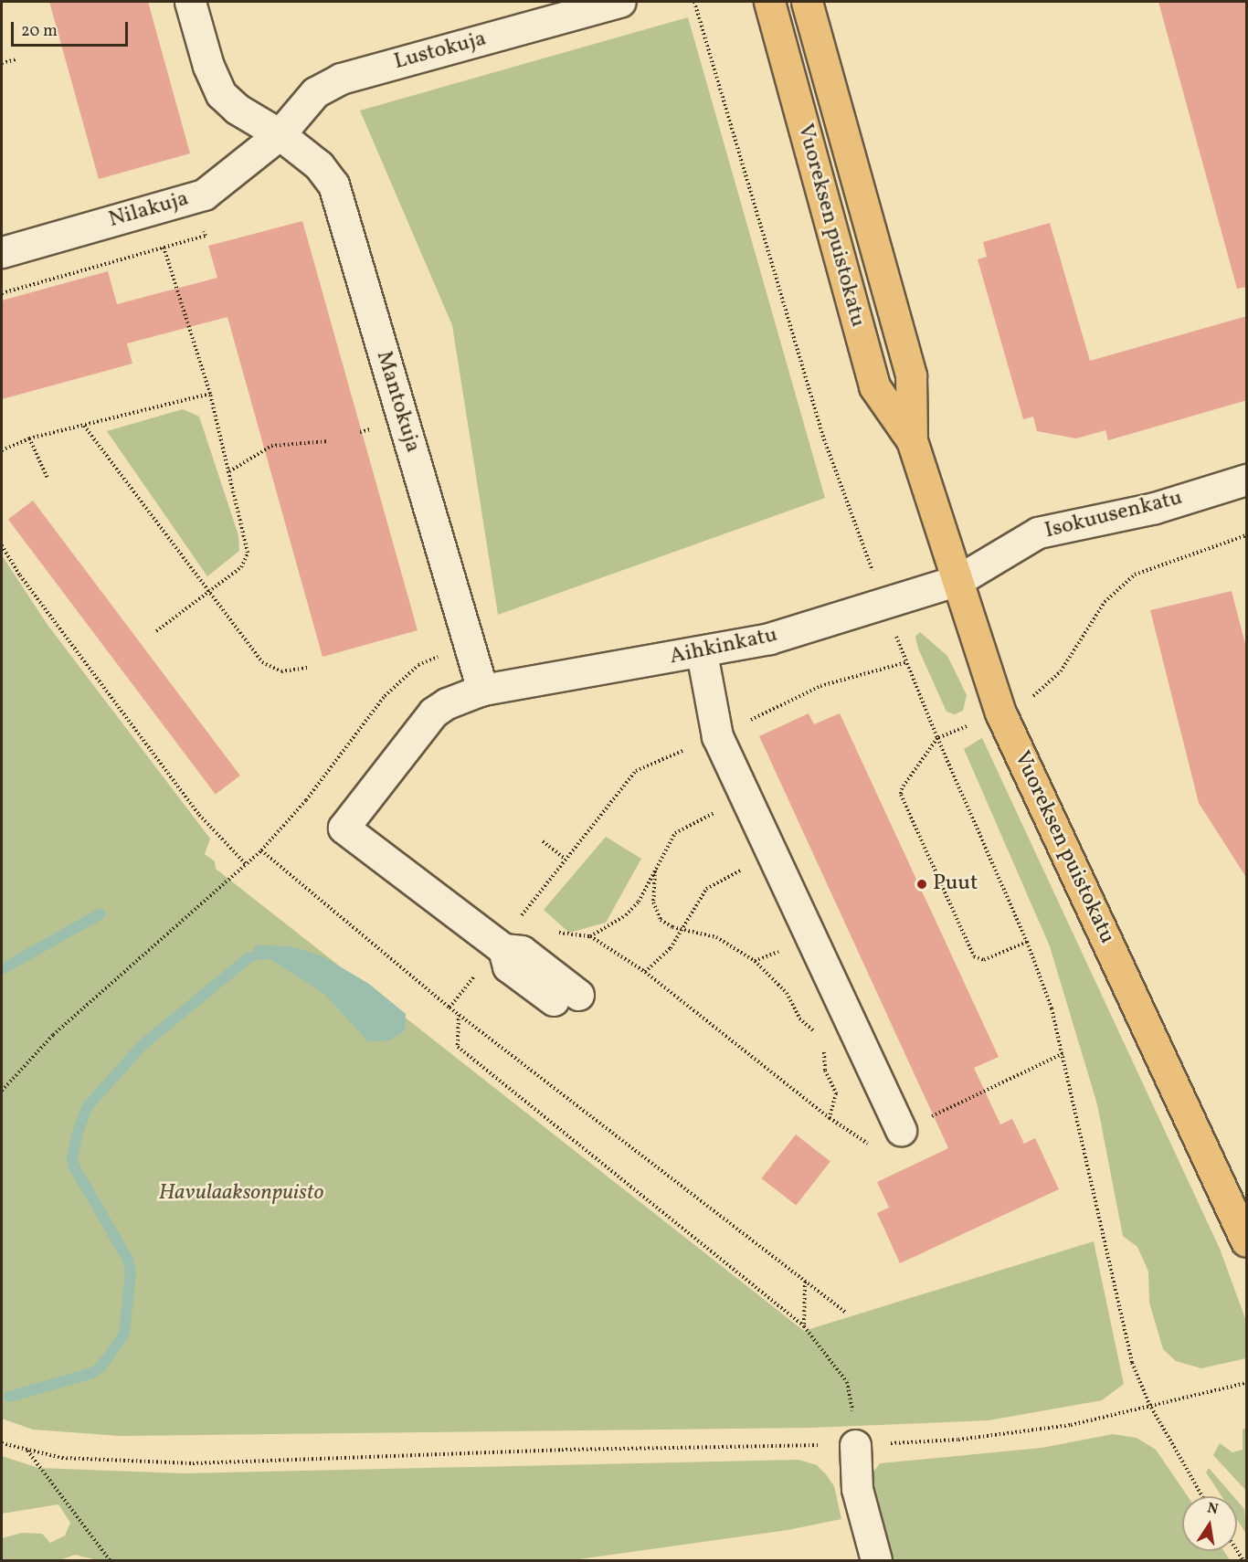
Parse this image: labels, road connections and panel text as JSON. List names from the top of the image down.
{
  "streets": {
    "main road": ["Vuoreksen puistokatu"],
    "street": [
      "Lustokuja",
      "Nilakuja",
      "Mantokuja",
      "Isokuusenkatu",
      "Aihkinkatu"
    ]
  },
  "crossings": [
    ["Lustokuja", "Nilakuja"],
    ["Lustokuja", "Mantokuja"],
    ["Nilakuja", "Mantokuja"],
    ["Vuoreksen puistokatu", "Isokuusenkatu"],
    ["Vuoreksen puistokatu", "Aihkinkatu"],
    ["Mantokuja", "Aihkinkatu"],
    ["Isokuusenkatu", "Aihkinkatu"]
  ],
  "parks": ["Havulaaksonpuisto"],
  "places": ["Puut"],
  "scale_bar": "20 m",
  "north": "top"
}
